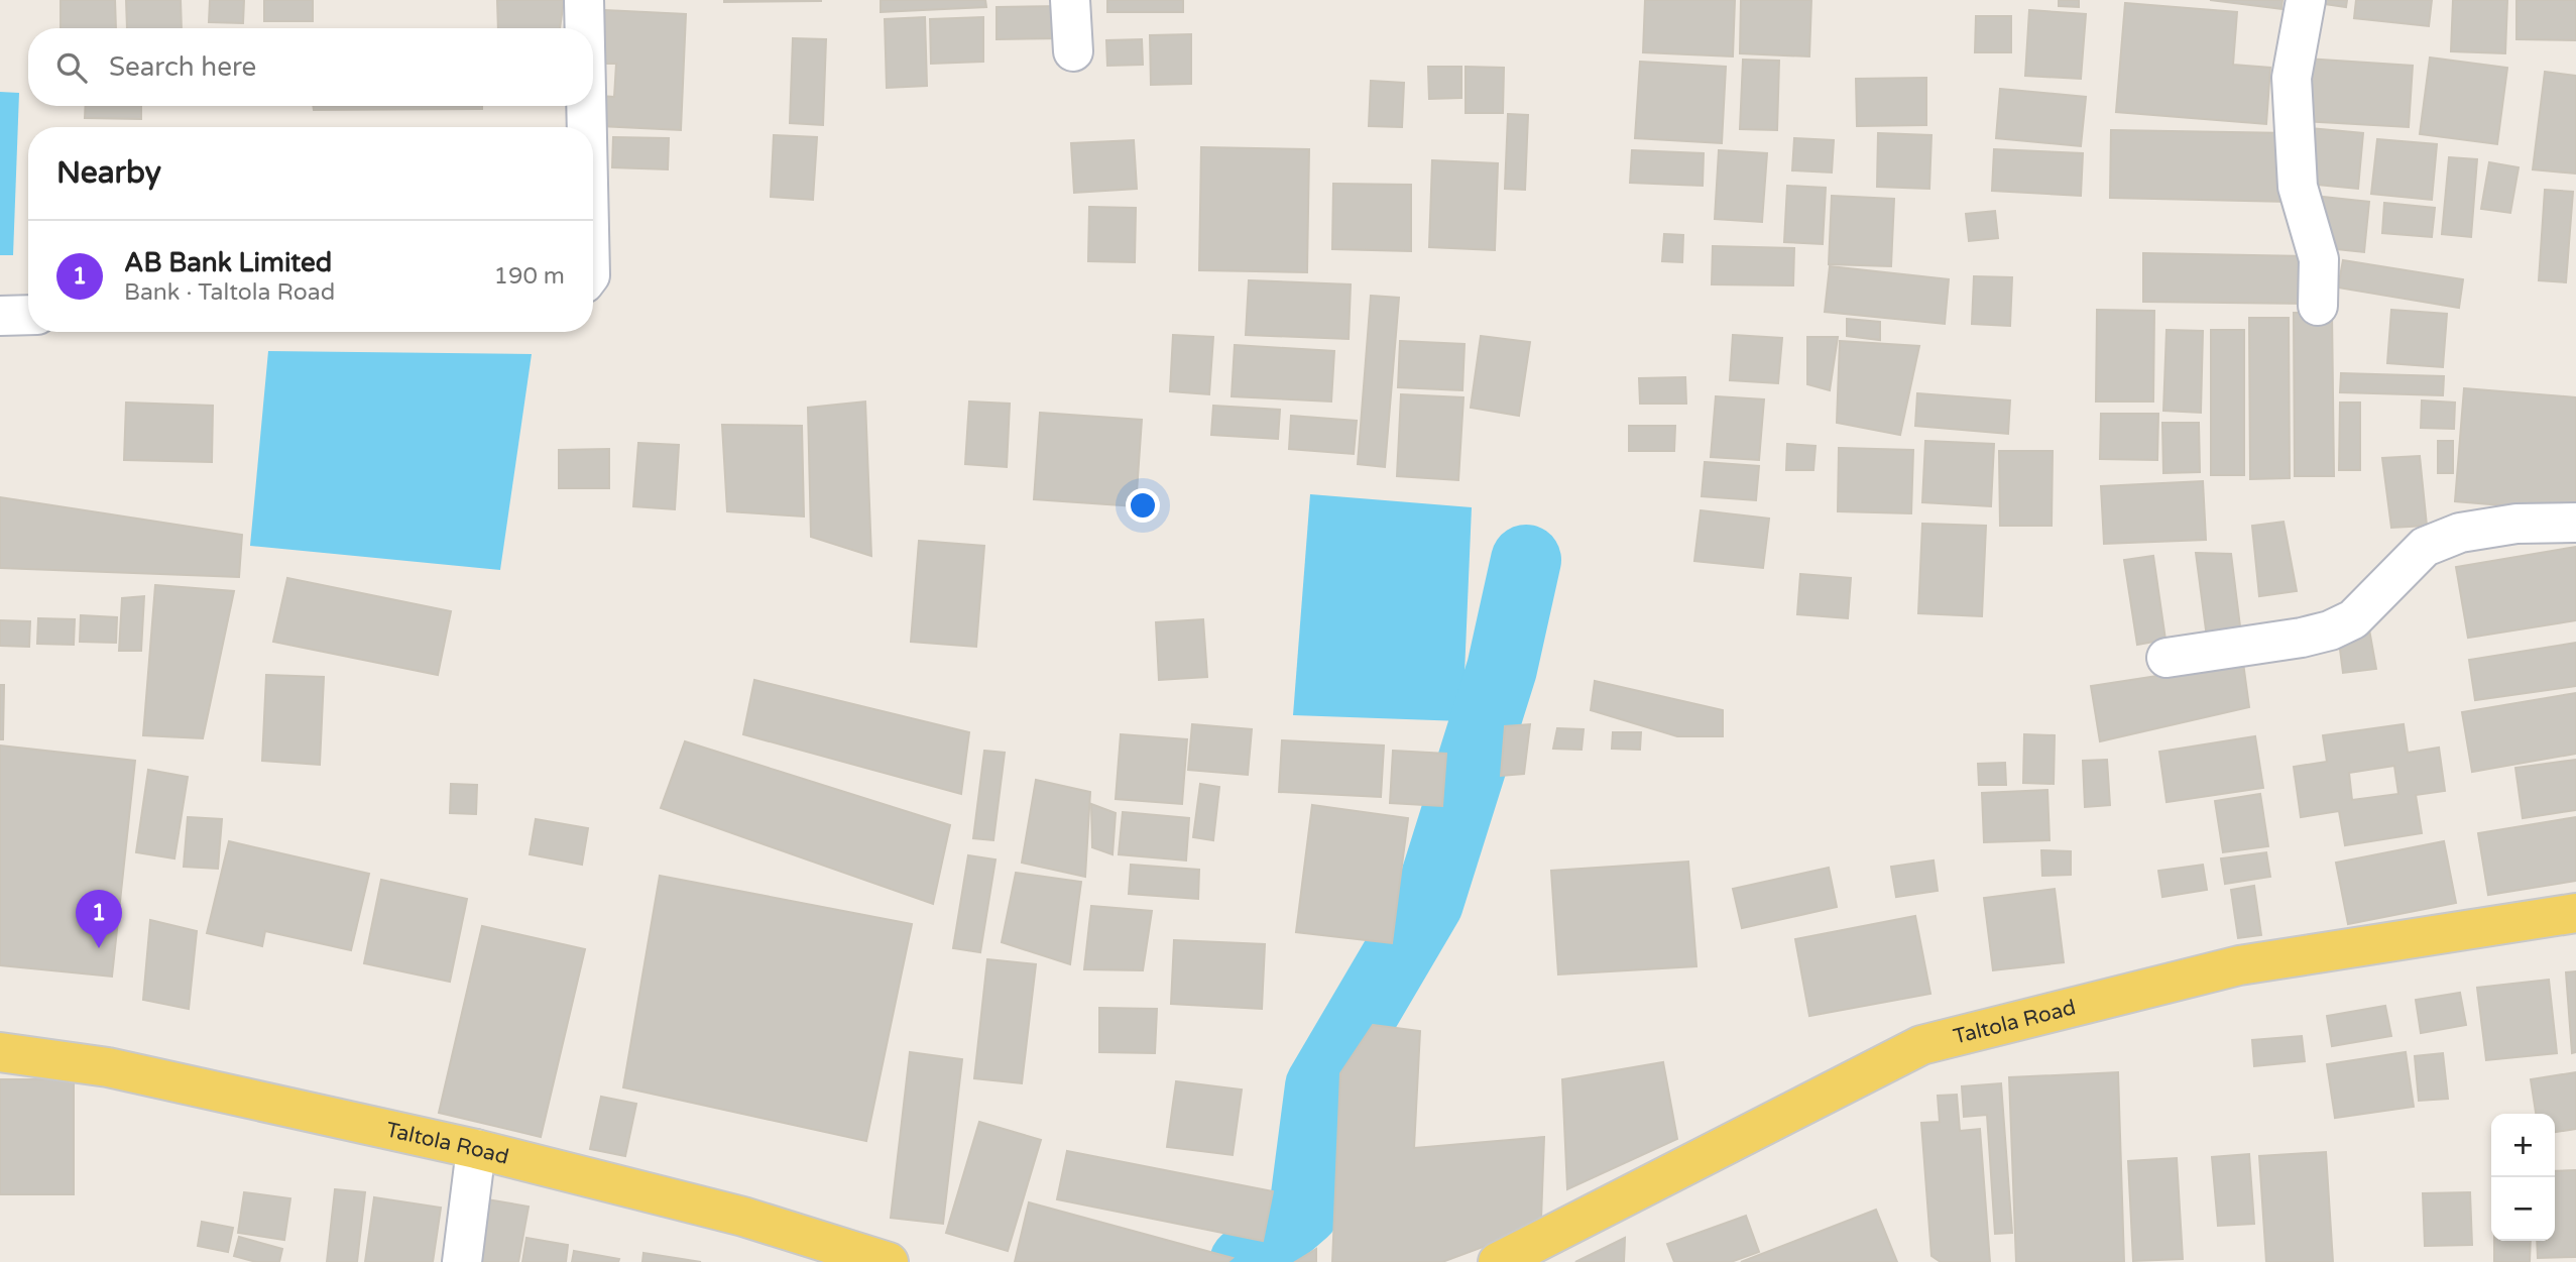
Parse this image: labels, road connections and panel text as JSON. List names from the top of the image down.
{
  "streets": {
    "main road": ["Taltola Road"]
  },
  "page": {
    "search": "Search here",
    "heading": "Nearby",
    "list": [
      {
        "mark": "1",
        "name": "AB Bank Limited",
        "note": "Bank · Taltola Road",
        "value": "190 m"
      }
    ],
    "pins": "1",
    "map_buttons": ["+", "−"]
  }
}
